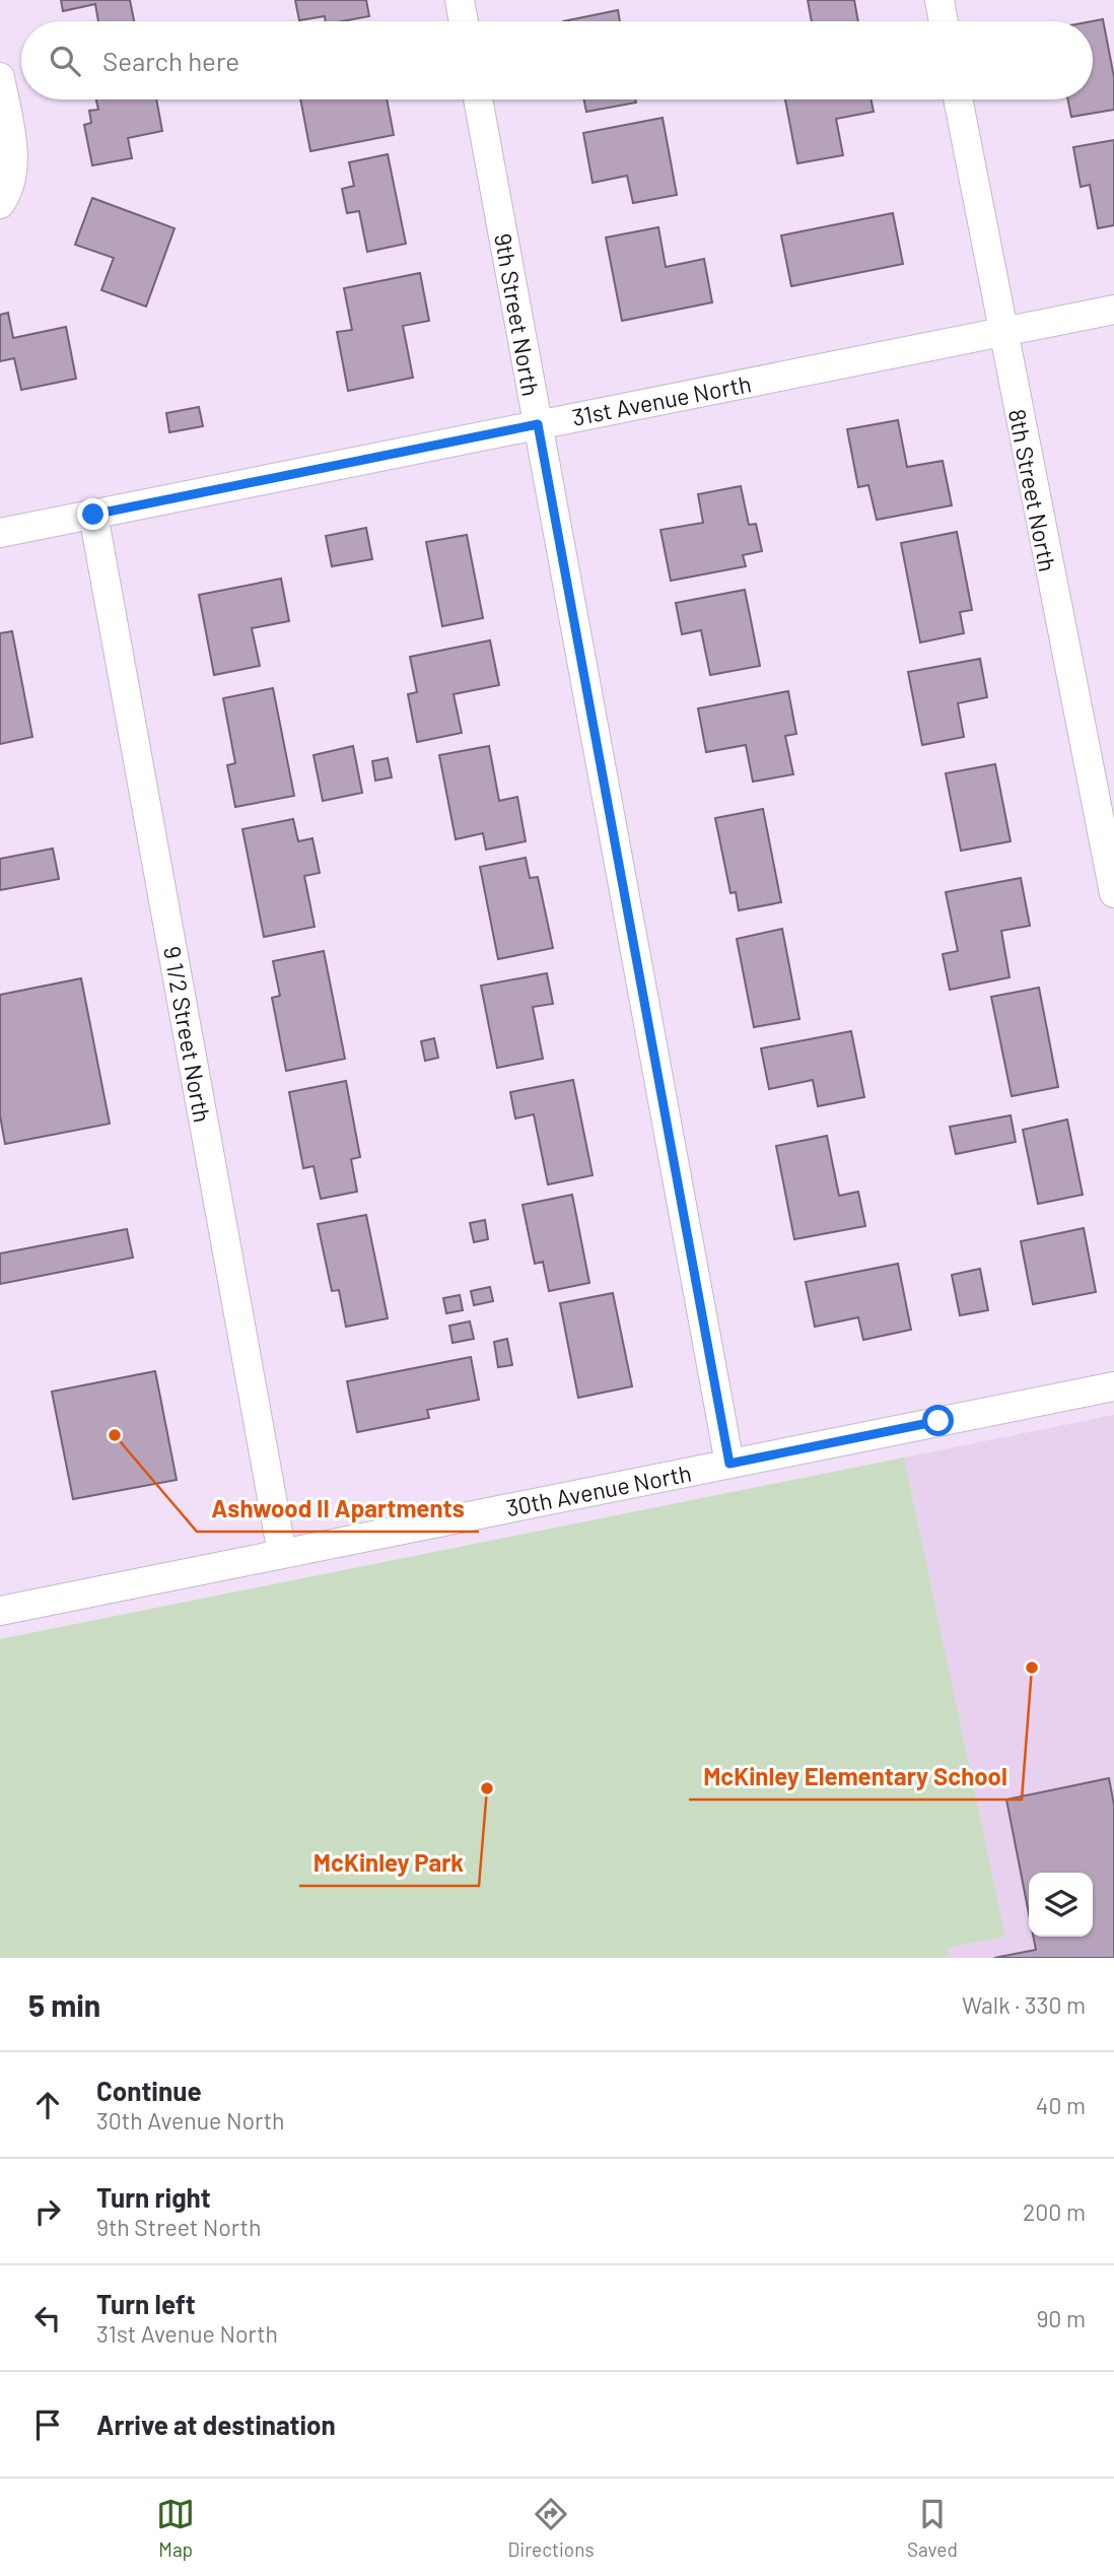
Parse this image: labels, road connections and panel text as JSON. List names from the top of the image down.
{
  "streets": {
    "street": [
      "9th Street North",
      "31st Avenue North",
      "8th Street North",
      "9 1/2 Street North",
      "30th Avenue North"
    ]
  },
  "crossings": [
    ["9th Street North", "31st Avenue North"],
    ["9th Street North", "30th Avenue North"],
    ["31st Avenue North", "8th Street North"],
    ["31st Avenue North", "9 1/2 Street North"],
    ["9 1/2 Street North", "30th Avenue North"]
  ],
  "places": ["Ashwood II Apartments", "McKinley Elementary School", "McKinley Park"],
  "page": {
    "search": "Search here",
    "heading": ["5 min", "Walk · 330 m"],
    "list": [
      ["Continue", "30th Avenue North", "40 m"],
      ["Turn right", "9th Street North", "200 m"],
      ["Turn left", "31st Avenue North", "90 m"],
      "Arrive at destination"
    ],
    "nav": ["Map", "Directions", "Saved"]
  }
}
